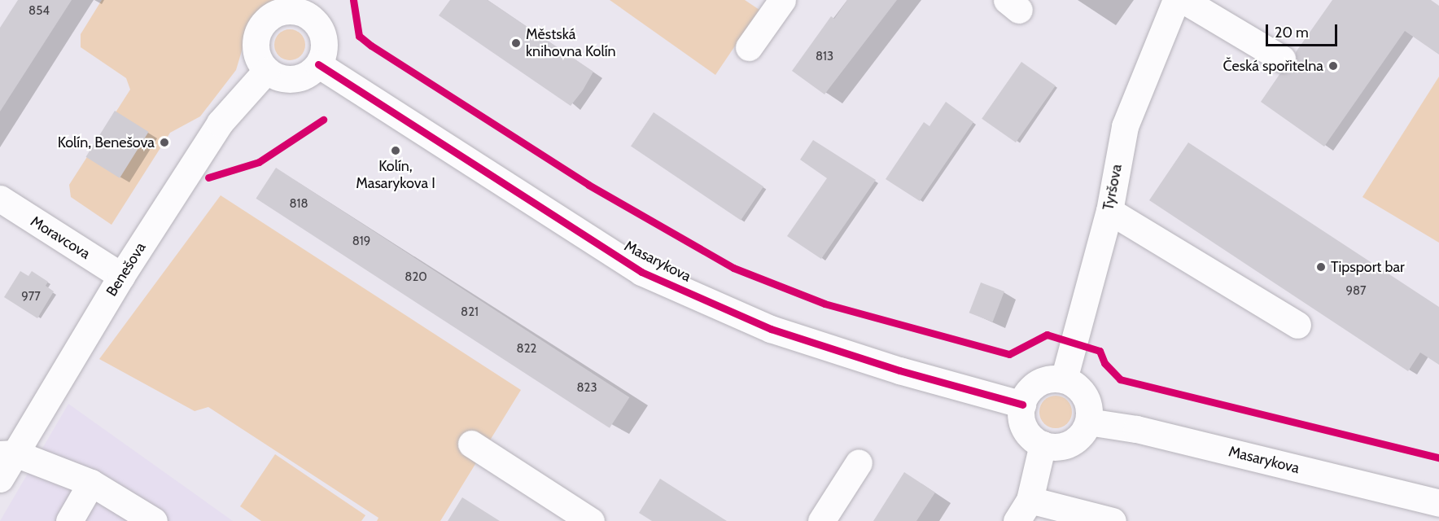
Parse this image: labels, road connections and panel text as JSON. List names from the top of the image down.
{
  "streets": {
    "street": [
      "Tyršova",
      "Moravcova",
      "Masarykova",
      "Benešova"
    ]
  },
  "crossings": [
    ["Tyršova", "Masarykova"],
    ["Moravcova", "Benešova"],
    ["Masarykova", "Benešova"]
  ],
  "places": [
    "Městská knihovna Kolín",
    "Česká spořitelna",
    "Kolín, Benešova",
    "Kolín, Masarykova I",
    "Tipsport bar"
  ],
  "house_numbers": [
    "854",
    "813",
    "818",
    "819",
    "820",
    "987",
    "977",
    "821",
    "822",
    "823"
  ],
  "scale_bar": "20 m"
}
